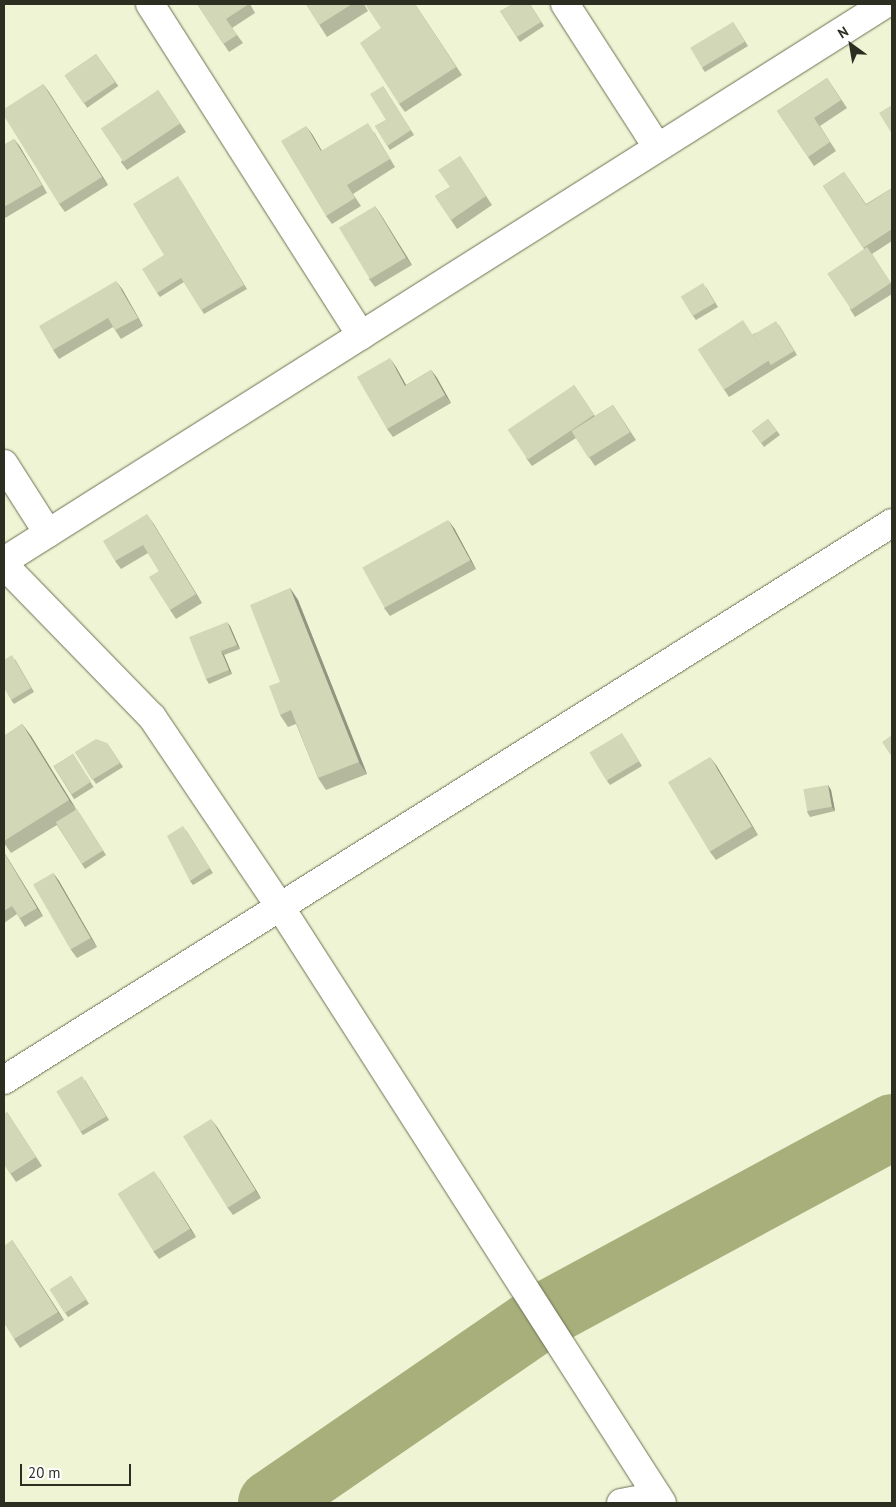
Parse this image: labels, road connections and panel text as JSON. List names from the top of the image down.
{
  "scale_bar": "20 m",
  "north": "top left"
}
